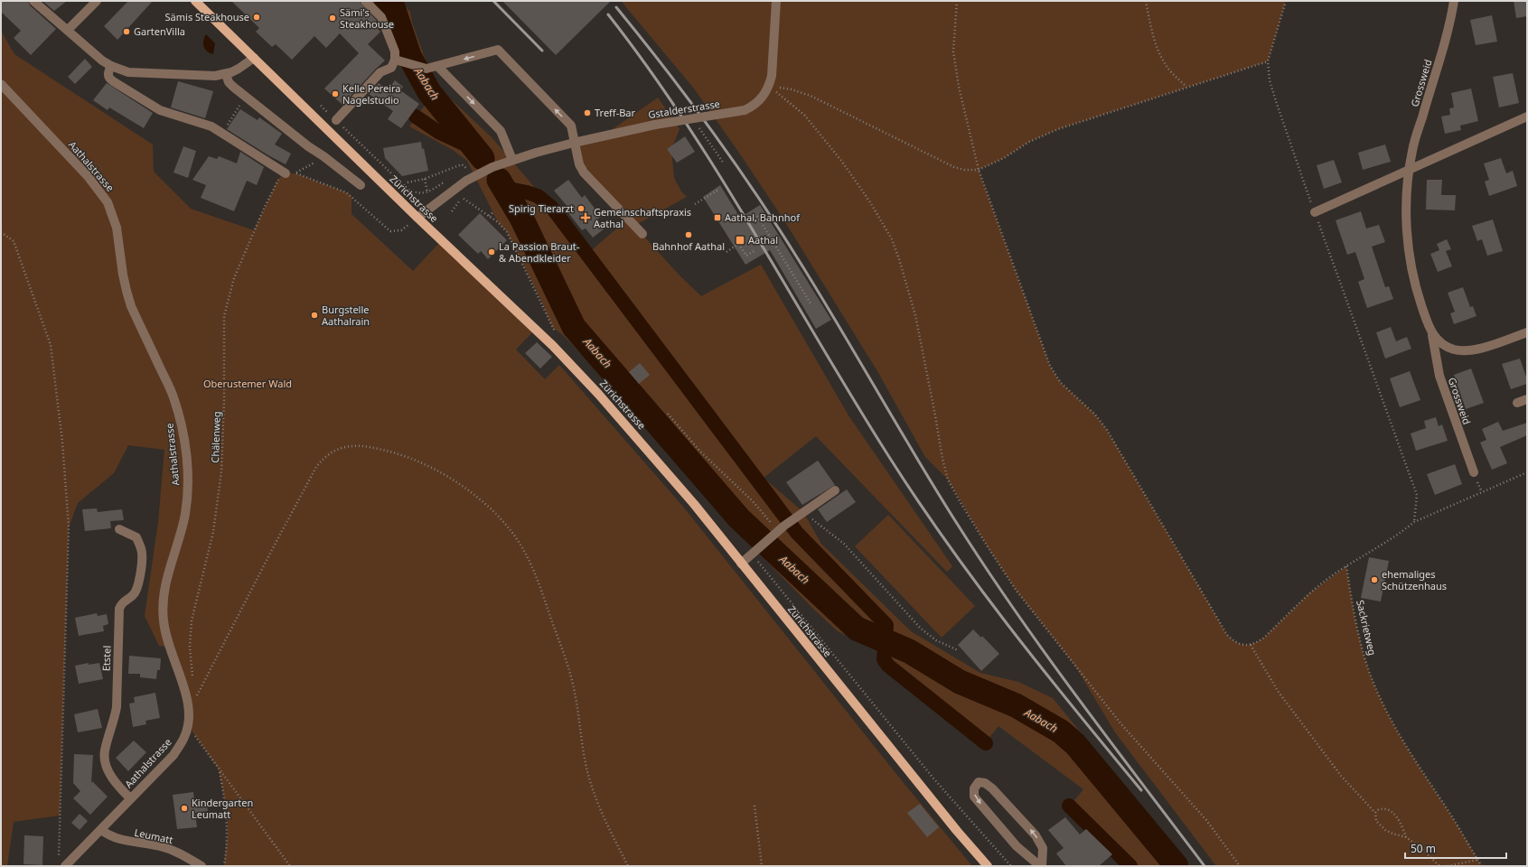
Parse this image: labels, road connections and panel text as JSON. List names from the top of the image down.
{
  "streets": {
    "main road": ["Zürichstrasse"],
    "street": [
      "Grossweid",
      "Gstalderstrasse",
      "Aathalstrasse",
      "Etstel",
      "Leumatt"
    ],
    "path": ["Chälenweg", "Sackrietweg"]
  },
  "crossings": [
    ["Gstalderstrasse", "Zürichstrasse"],
    ["Aathalstrasse", "Etstel"],
    ["Aathalstrasse", "Leumatt"]
  ],
  "water": ["Aabach"],
  "parks": ["Oberustemer Wald"],
  "places": {
    "other": [
      "Sämis Steakhouse",
      "Sämi's Steakhouse",
      "GartenVilla",
      "Kelle Pereira Nagelstudio",
      "Treff-Bar",
      "Spirig Tierarzt",
      "Bahnhof Aathal",
      "La Passion Braut- & Abendkleider",
      "Burgstelle Aathalrain",
      "ehemaliges Schützenhaus",
      "Kindergarten Leumatt"
    ],
    "health": ["Gemeinschaftspraxis Aathal"],
    "transit": ["Aathal, Bahnhof", "Aathal"]
  },
  "scale_bar": "50 m"
}
